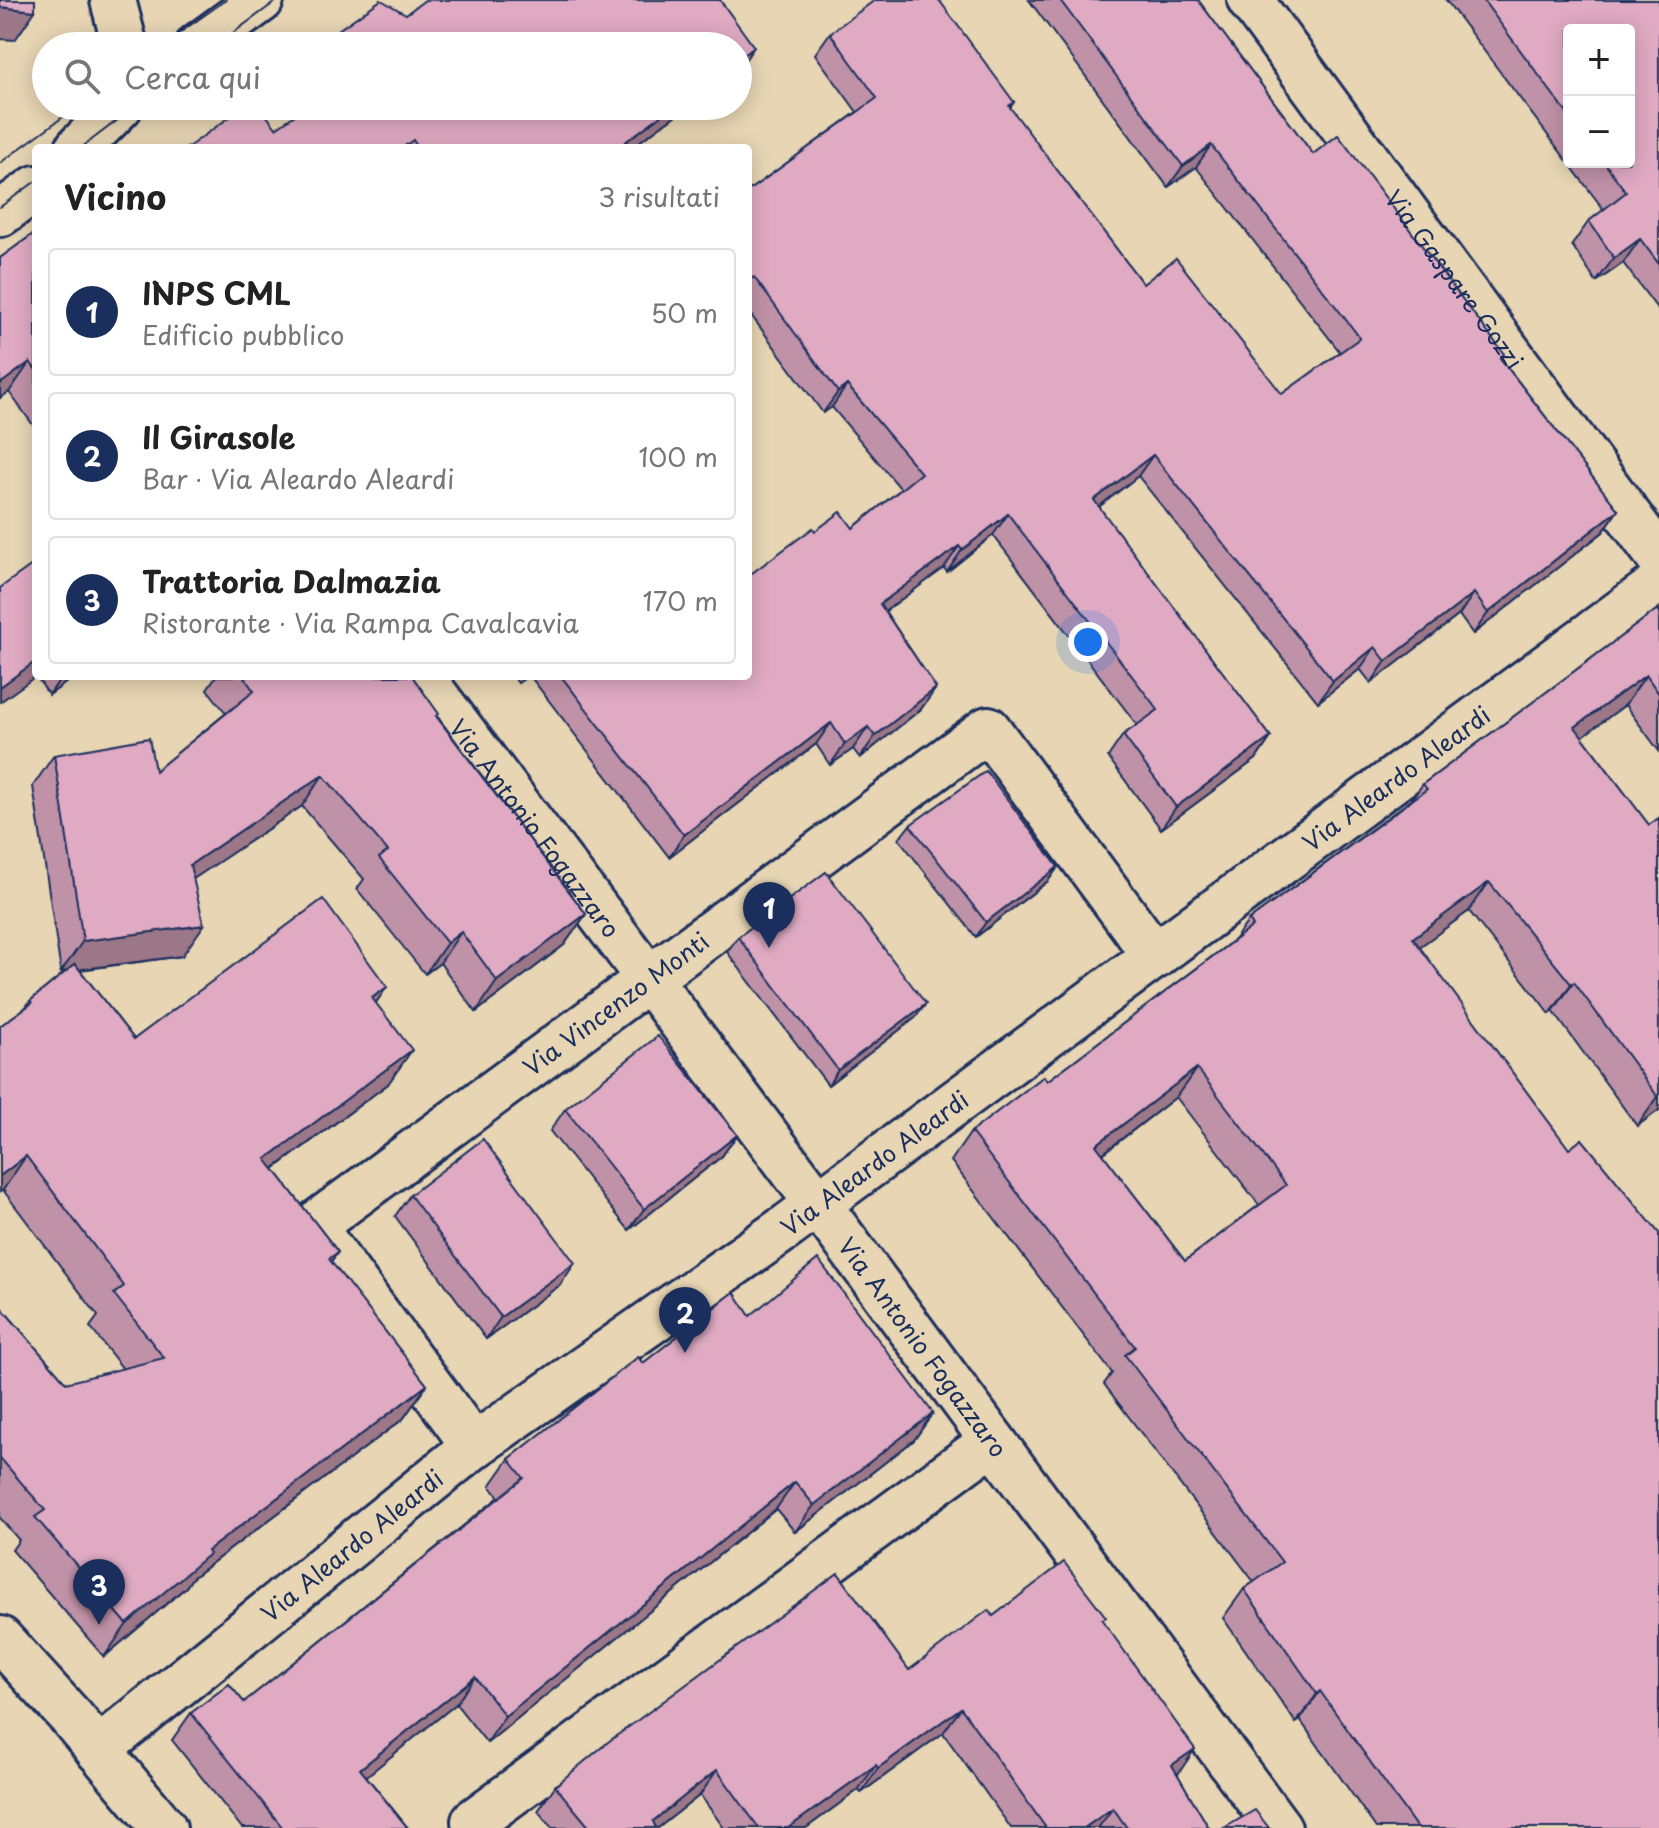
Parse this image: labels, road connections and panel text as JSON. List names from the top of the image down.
{
  "streets": {
    "street": [
      "Via Gaspare Gozzi",
      "Via Aleardo Aleardi",
      "Via Antonio Fogazzaro",
      "Via Vincenzo Monti"
    ]
  },
  "crossings": [
    ["Via Aleardo Aleardi", "Via Antonio Fogazzaro"],
    ["Via Aleardo Aleardi", "Via Vincenzo Monti"],
    ["Via Antonio Fogazzaro", "Via Vincenzo Monti"]
  ],
  "page": {
    "map_buttons": ["+", "−"],
    "search": "Cerca qui",
    "heading": ["Vicino", "3 risultati"],
    "list": [
      {
        "mark": "1",
        "name": "INPS CML",
        "note": "Edificio pubblico",
        "value": "50 m"
      },
      {
        "mark": "2",
        "name": "Il Girasole",
        "note": "Bar · Via Aleardo Aleardi",
        "value": "100 m"
      },
      {
        "mark": "3",
        "name": "Trattoria Dalmazia",
        "note": "Ristorante · Via Rampa Cavalcavia",
        "value": "170 m"
      }
    ],
    "pins": ["1", "2", "3"]
  }
}
